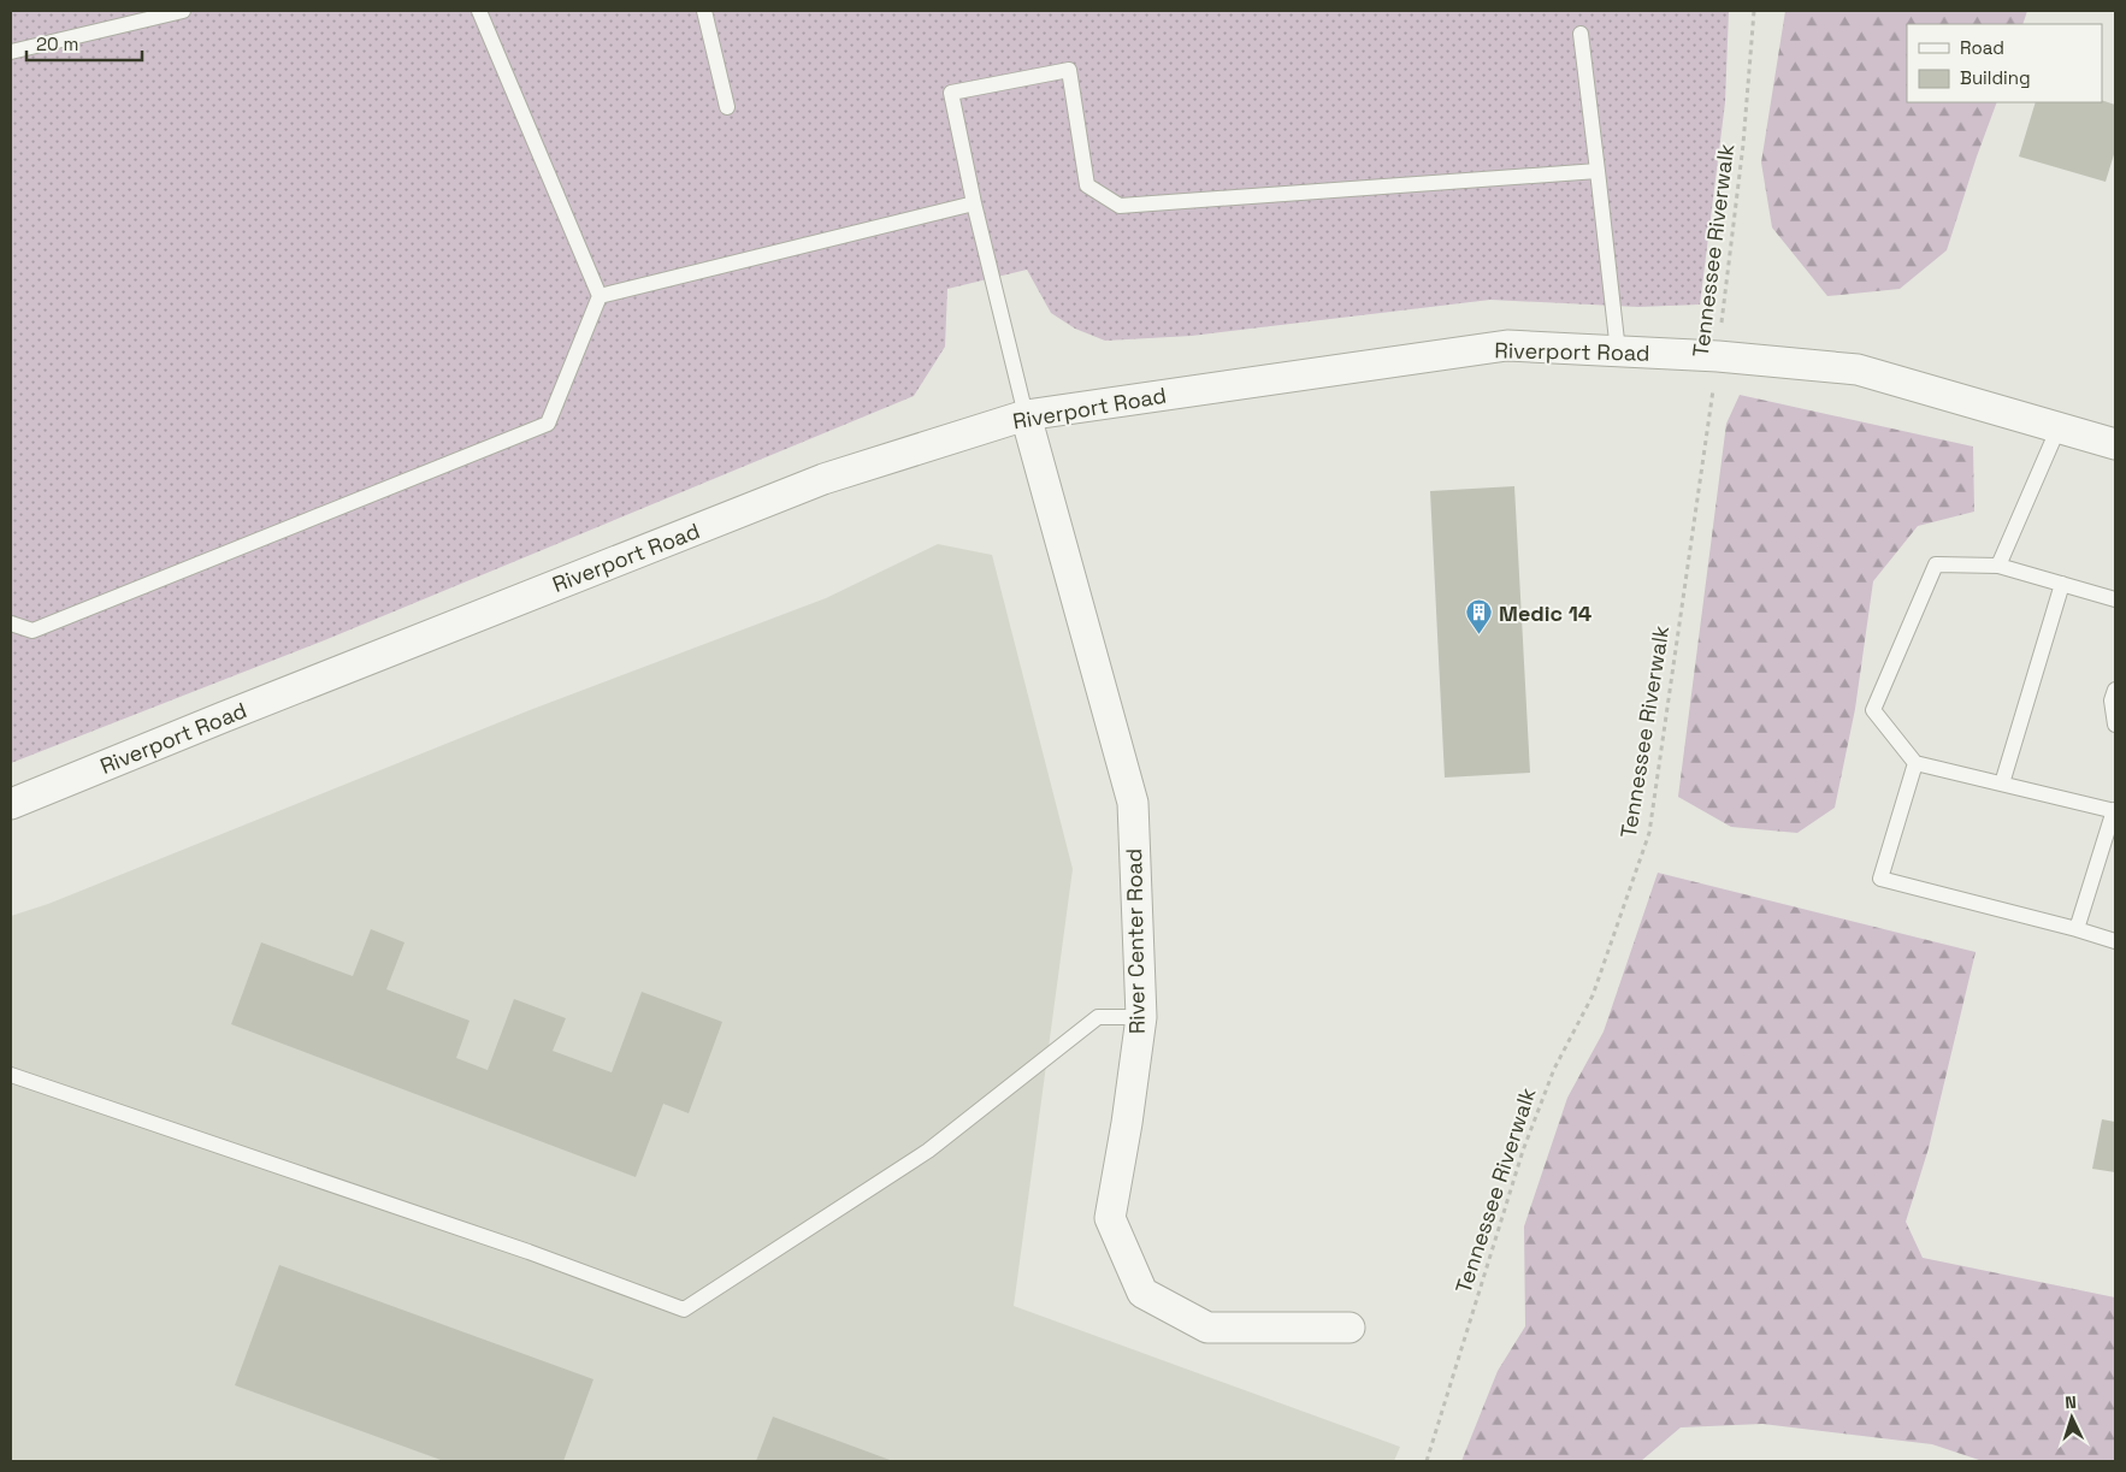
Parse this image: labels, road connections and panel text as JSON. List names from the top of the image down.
{
  "streets": {
    "street": ["Riverport Road", "River Center Road"],
    "path": ["Tennessee Riverwalk"]
  },
  "crossings": [
    ["Tennessee Riverwalk", "Riverport Road"],
    ["Riverport Road", "River Center Road"]
  ],
  "places": {
    "building": ["Medic 14"]
  },
  "legend": ["Road", "Building"],
  "scale_bar": "20 m",
  "north": "top"
}
